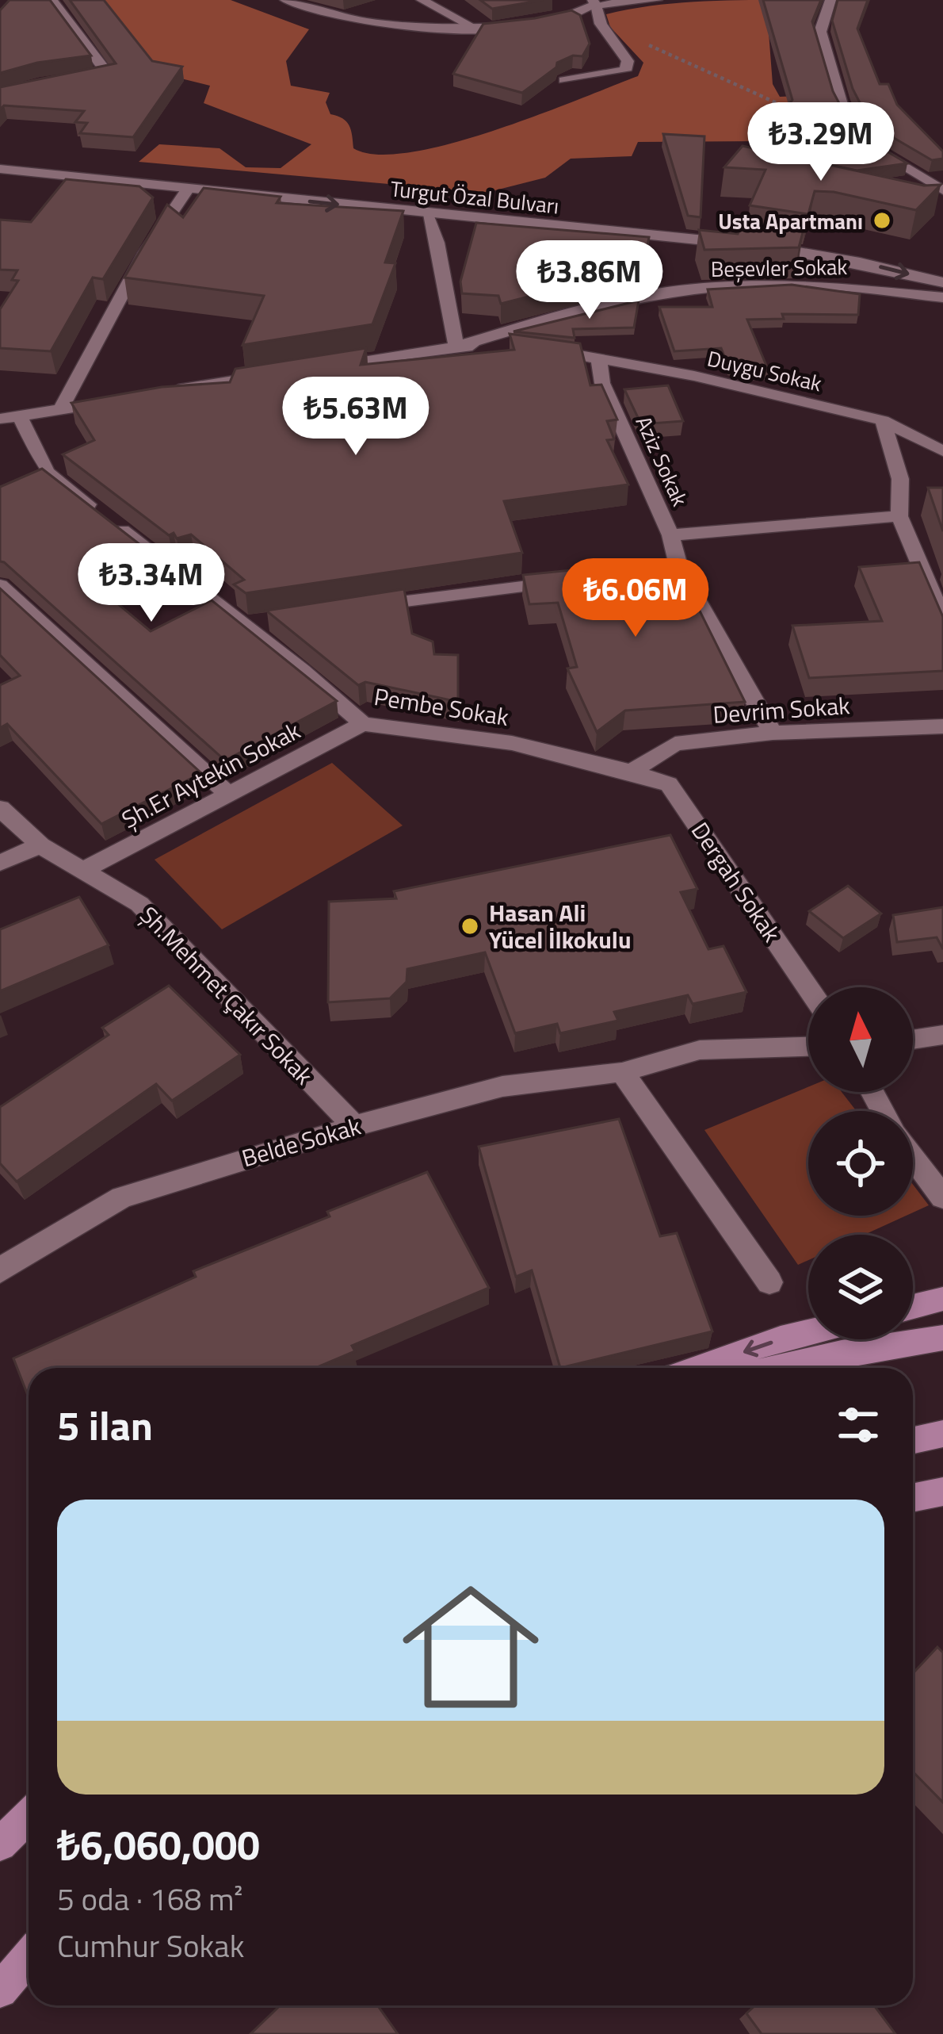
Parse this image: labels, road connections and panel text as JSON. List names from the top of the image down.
{
  "streets": {
    "street": [
      "Turgut Özal Bulvarı",
      "Beşevler Sokak",
      "Duygu Sokak",
      "Aziz Sokak",
      "Pembe Sokak",
      "Devrim Sokak",
      "Şh.Er Aytekin Sokak",
      "Dergah Sokak",
      "Şh.Mehmet Çakır Sokak",
      "Belde Sokak"
    ]
  },
  "crossings": [
    ["Beşevler Sokak", "Duygu Sokak"],
    ["Duygu Sokak", "Aziz Sokak"],
    ["Aziz Sokak", "Devrim Sokak"],
    ["Pembe Sokak", "Devrim Sokak"],
    ["Pembe Sokak", "Şh.Er Aytekin Sokak"],
    ["Pembe Sokak", "Dergah Sokak"],
    ["Devrim Sokak", "Dergah Sokak"],
    ["Şh.Er Aytekin Sokak", "Şh.Mehmet Çakır Sokak"],
    ["Şh.Mehmet Çakır Sokak", "Belde Sokak"]
  ],
  "places": ["Usta Apartmanı", "Hasan Ali Yücel İlkokulu"],
  "north": "top",
  "page": {
    "price": [
      "₺3.29M",
      "₺3.86M",
      "₺5.63M",
      "₺3.34M",
      "₺6.06M"
    ],
    "heading": "5 ilan",
    "list": [
      {
        "name": "₺6,060,000",
        "note": "5 oda · 168 m² · Cumhur Sokak"
      }
    ]
  }
}
